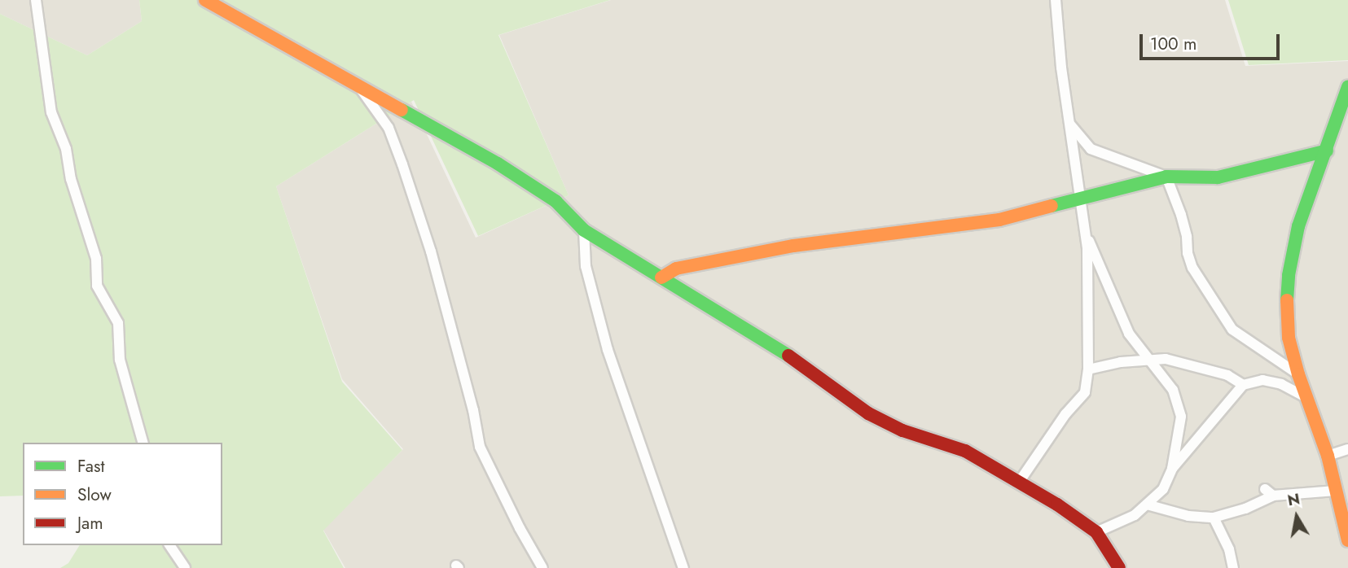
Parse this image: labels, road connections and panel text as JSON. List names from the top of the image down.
{
  "legend": ["Fast", "Slow", "Jam"],
  "scale_bar": "100 m",
  "north": "top"
}
